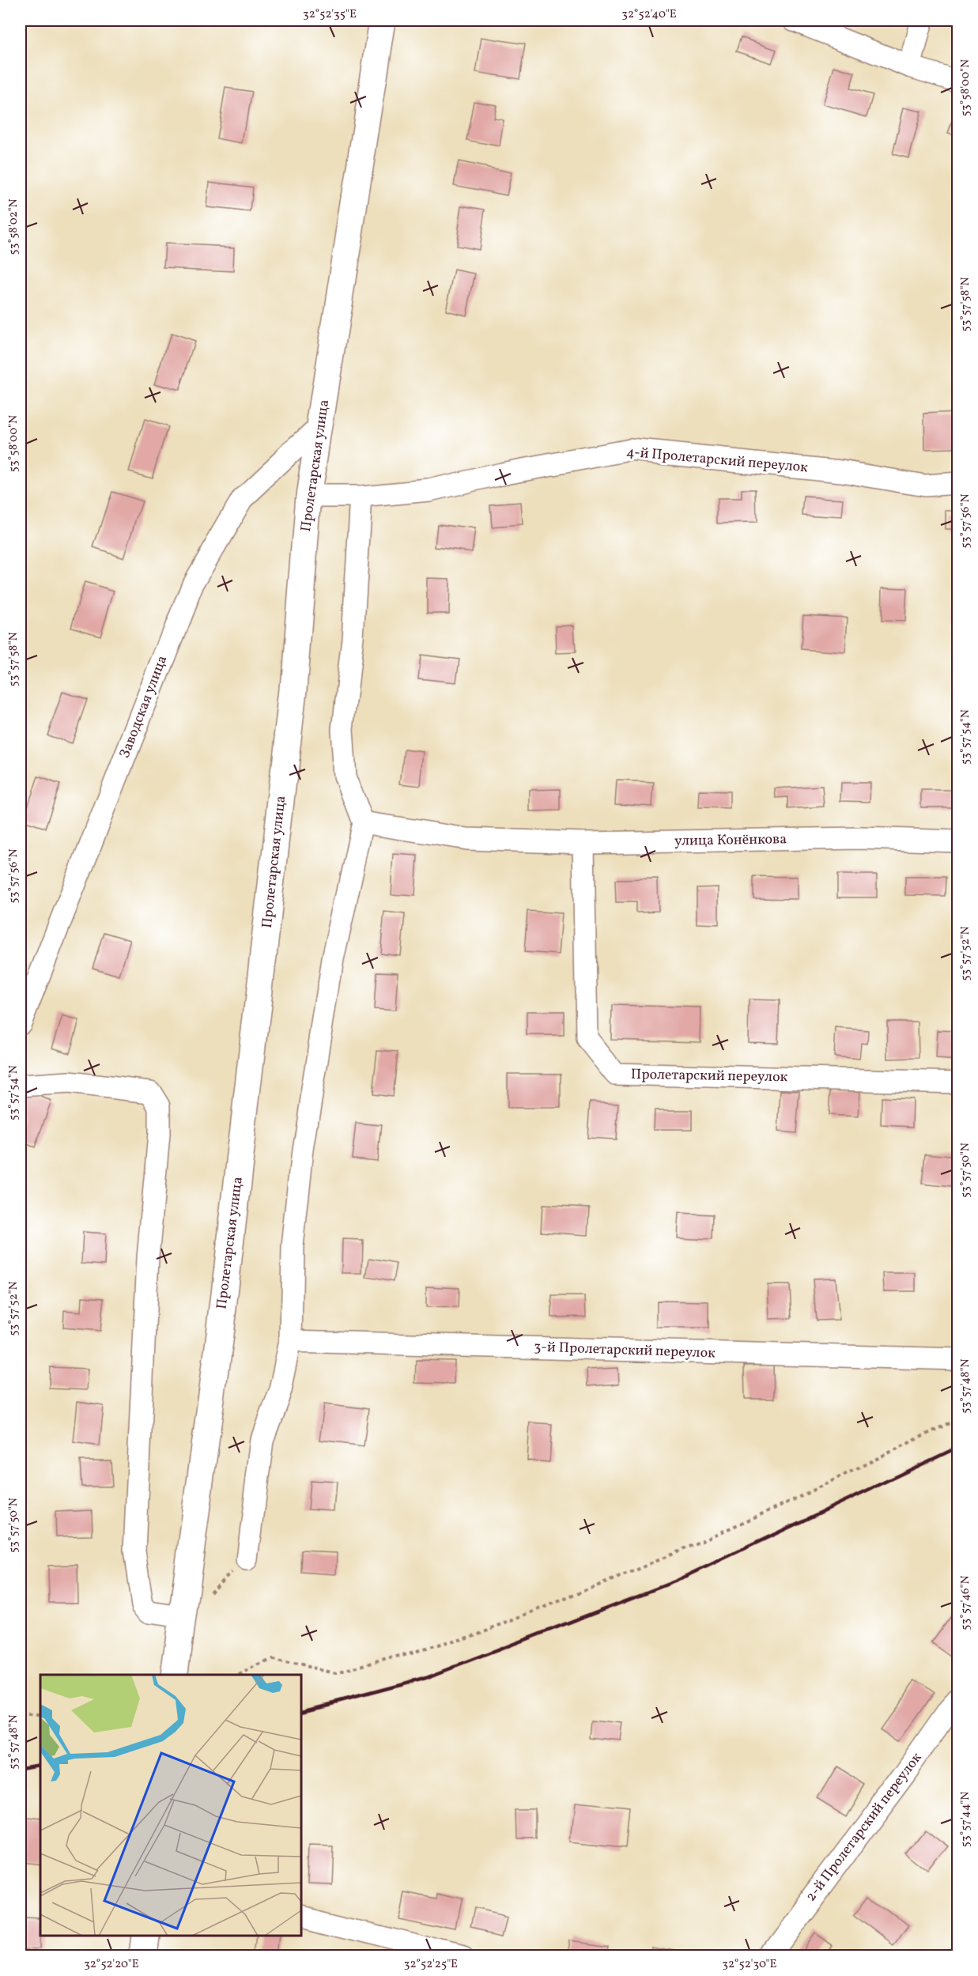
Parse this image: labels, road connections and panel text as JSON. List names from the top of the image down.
{
  "streets": {
    "main road": ["Пролетарская улица"],
    "street": [
      "4-й Пролетарский переулок",
      "Заводская улица",
      "улица Конёнкова",
      "Пролетарский переулок",
      "3-й Пролетарский переулок",
      "2-й Пролетарский переулок"
    ]
  },
  "crossings": [
    ["4-й Пролетарский переулок", "Пролетарская улица"],
    ["Пролетарская улица", "Заводская улица"],
    ["улица Конёнкова", "Пролетарский переулок"]
  ],
  "coordinates": [
    "32°52'35\"E",
    "32°52'40\"E",
    "53°58'00\"N",
    "53°58'02\"N",
    "53°57'58\"N",
    "53°57'56\"N",
    "53°57'54\"N",
    "53°57'52\"N",
    "53°57'50\"N",
    "53°57'48\"N",
    "53°57'46\"N",
    "53°57'44\"N",
    "32°52'20\"E",
    "32°52'25\"E",
    "32°52'30\"E"
  ]
}
